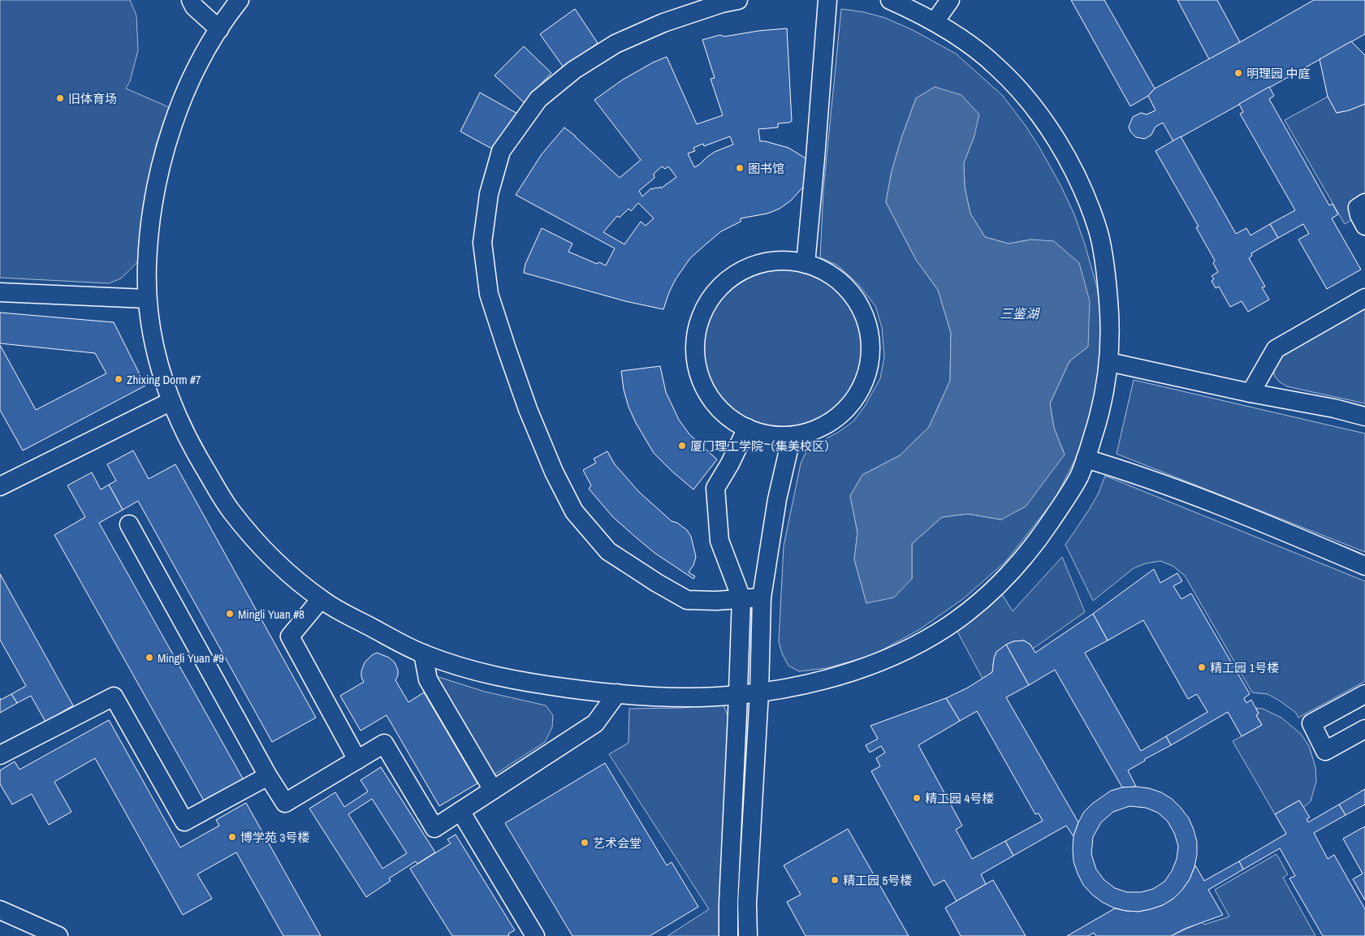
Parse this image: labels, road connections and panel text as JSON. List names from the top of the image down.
{
  "water": ["三鉴湖"],
  "places": [
    "明理园 中庭",
    "旧体育场",
    "图书馆",
    "Zhixing Dorm #7",
    "厦门理工学院（集美校区）",
    "Mingli Yuan #8",
    "Mingli Yuan #9",
    "精工园 1号楼",
    "精工园 4号楼",
    "博学苑 3号楼",
    "艺术会堂",
    "精工园 5号楼"
  ]
}
